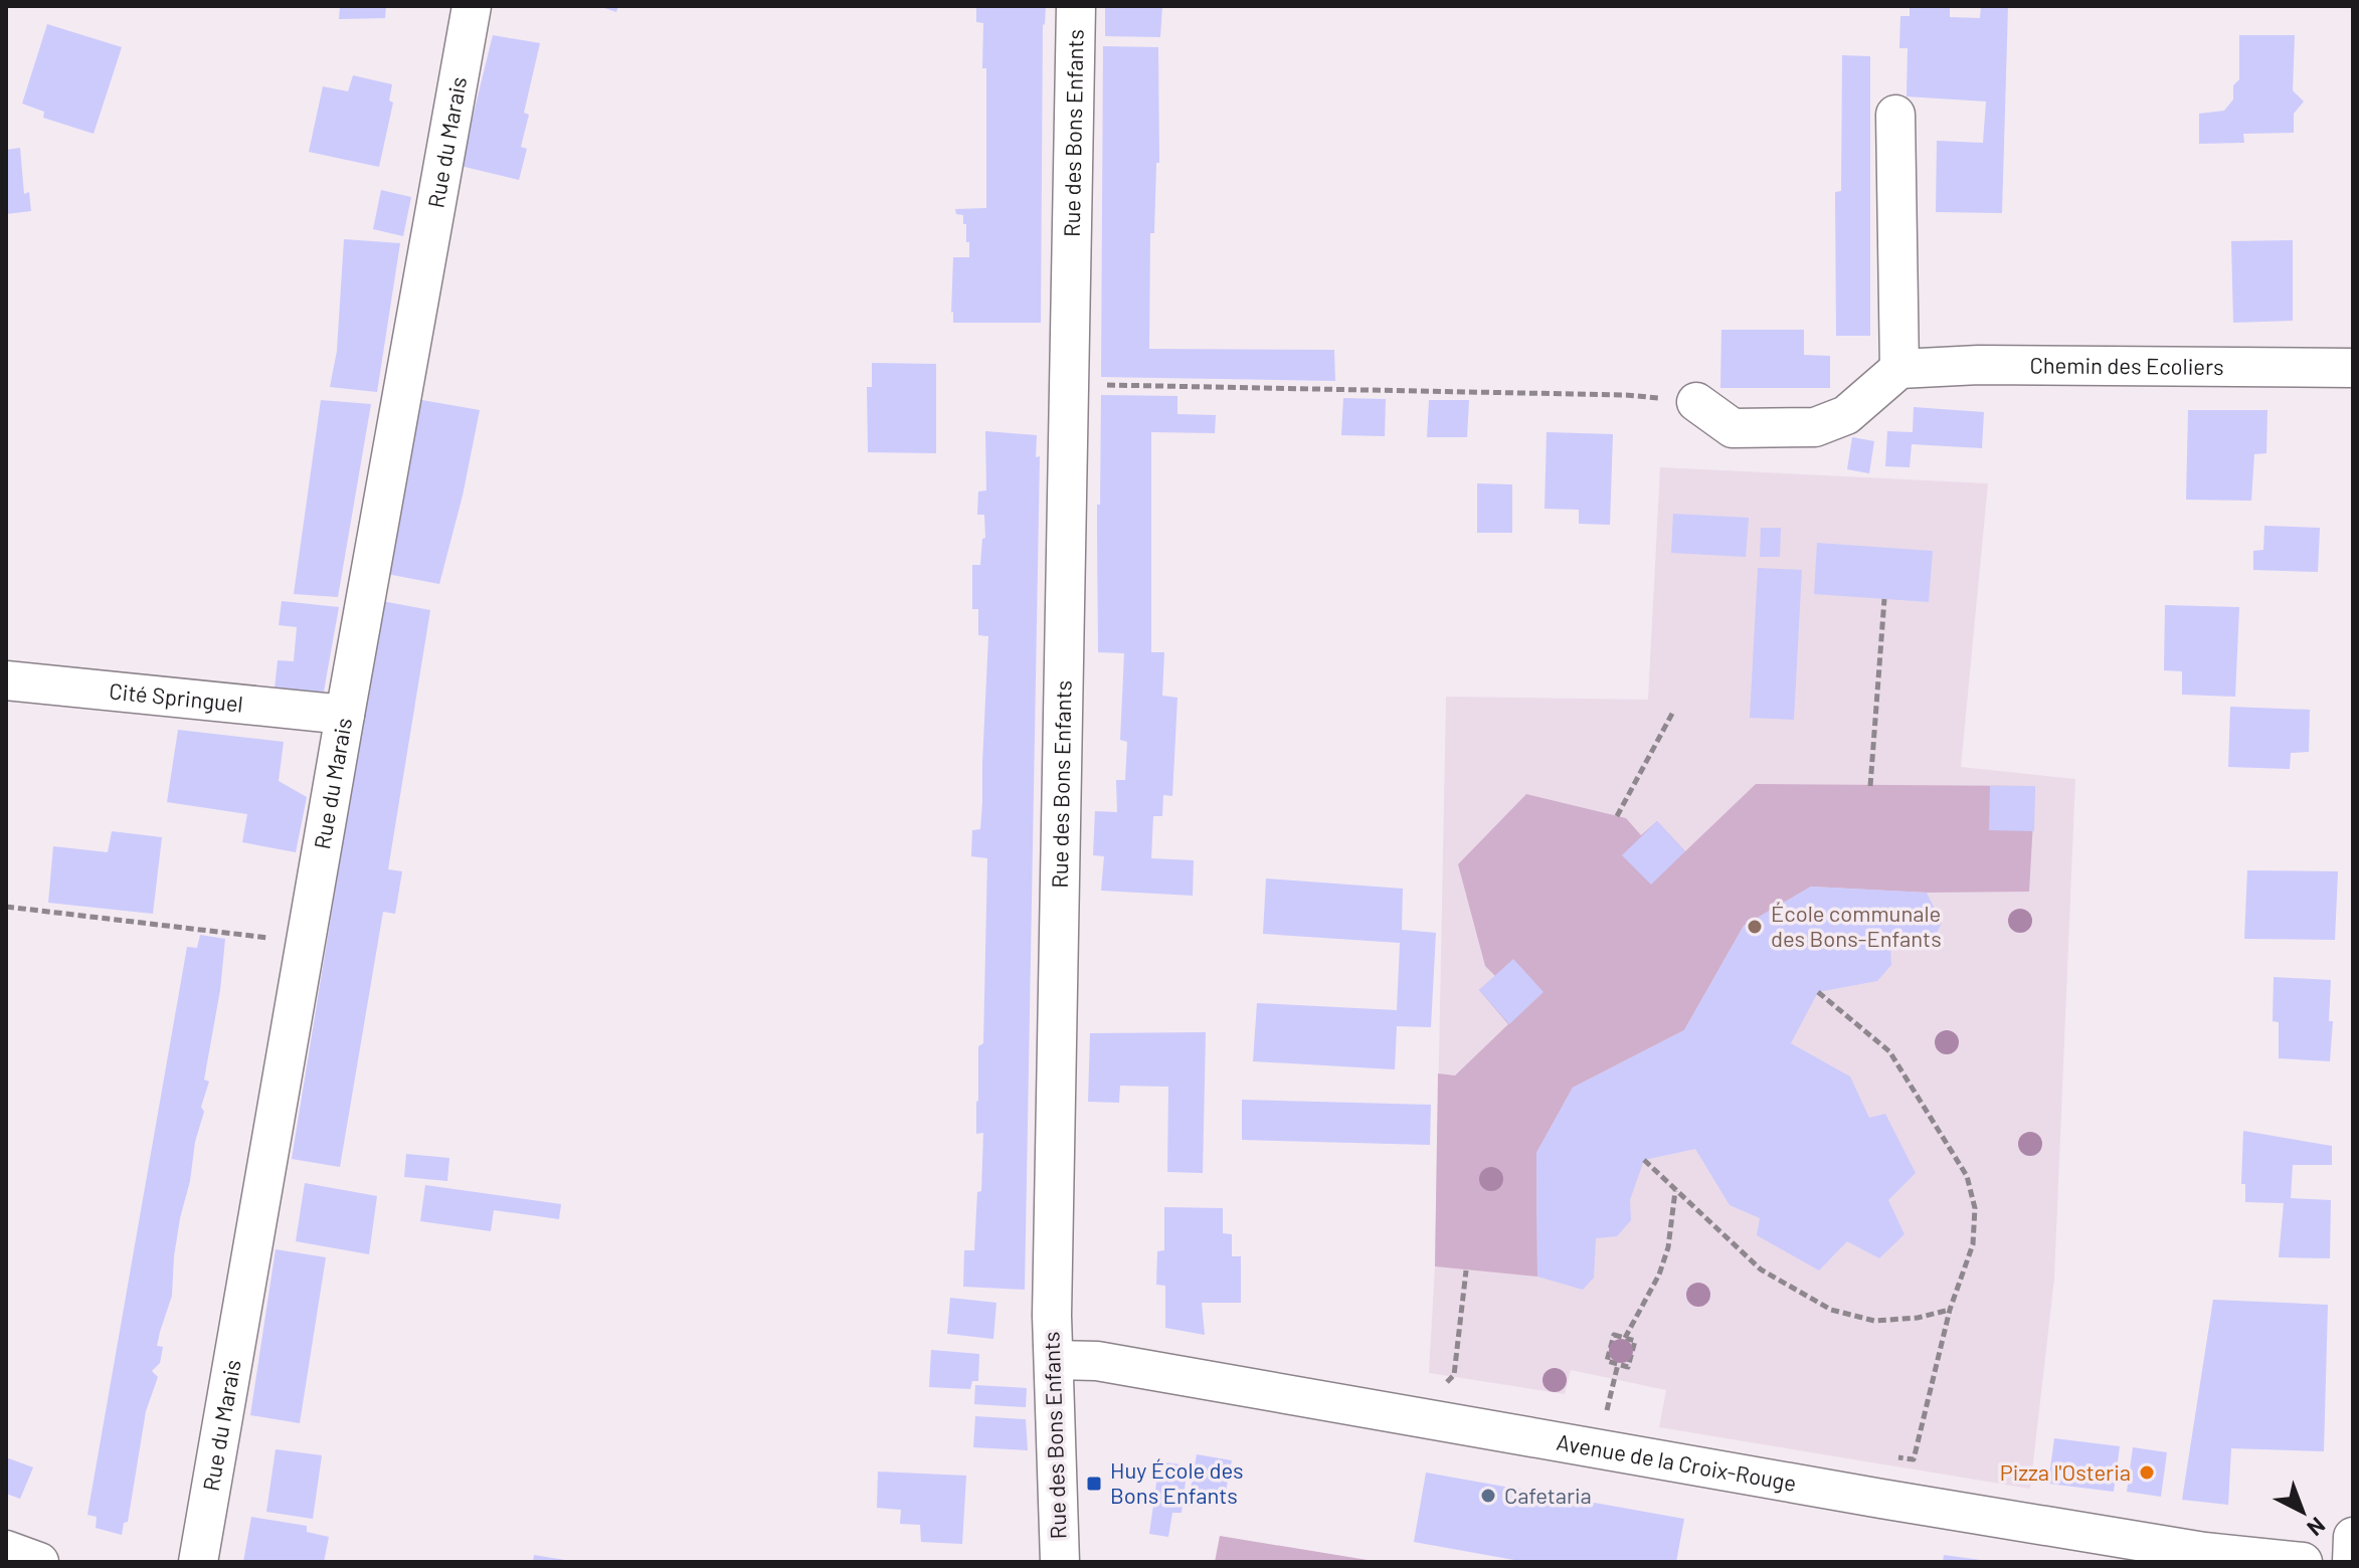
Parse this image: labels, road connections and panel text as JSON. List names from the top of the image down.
{
  "streets": {
    "street": [
      "Rue des Bons Enfants",
      "Rue du Marais",
      "Chemin des Ecoliers",
      "Cité Springuel",
      "Avenue de la Croix-Rouge"
    ]
  },
  "crossings": [
    ["Rue des Bons Enfants", "Avenue de la Croix-Rouge"],
    ["Rue du Marais", "Cité Springuel"]
  ],
  "places": {
    "other": ["École communale des Bons-Enfants", "Pizza l'Osteria", "Cafetaria"],
    "transit": ["Huy École des Bons Enfants"]
  },
  "north": "bottom right"
}
